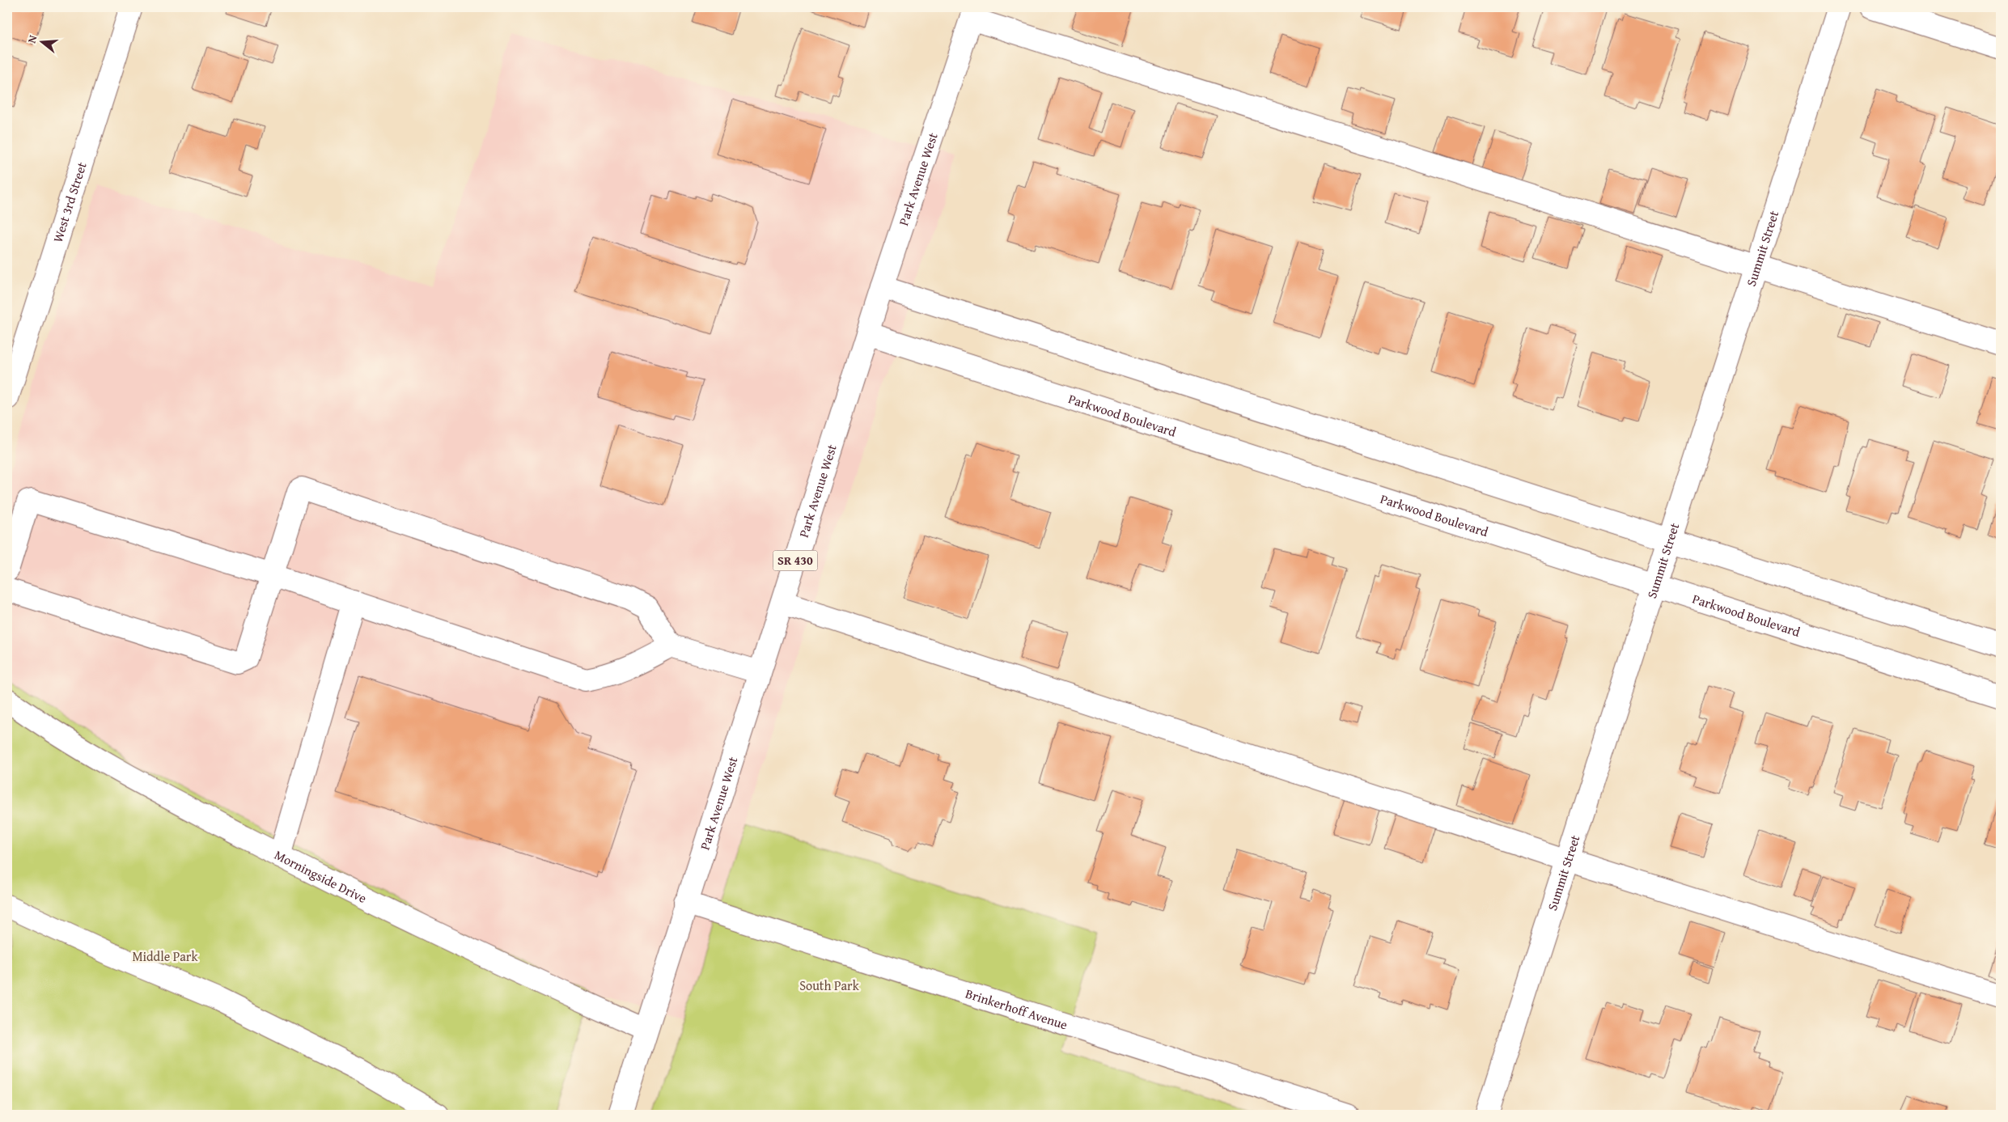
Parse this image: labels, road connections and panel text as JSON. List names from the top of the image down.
{
  "streets": {
    "street": [
      "Park Avenue West",
      "West 3rd Street",
      "Summit Street",
      "Parkwood Boulevard",
      "SR 430",
      "Morningside Drive",
      "Brinkerhoff Avenue"
    ]
  },
  "crossings": [
    ["Park Avenue West", "Parkwood Boulevard"],
    ["Park Avenue West", "Morningside Drive"],
    ["Park Avenue West", "Brinkerhoff Avenue"],
    ["Summit Street", "Parkwood Boulevard"]
  ],
  "parks": ["Middle Park", "South Park"],
  "north": "left"
}
